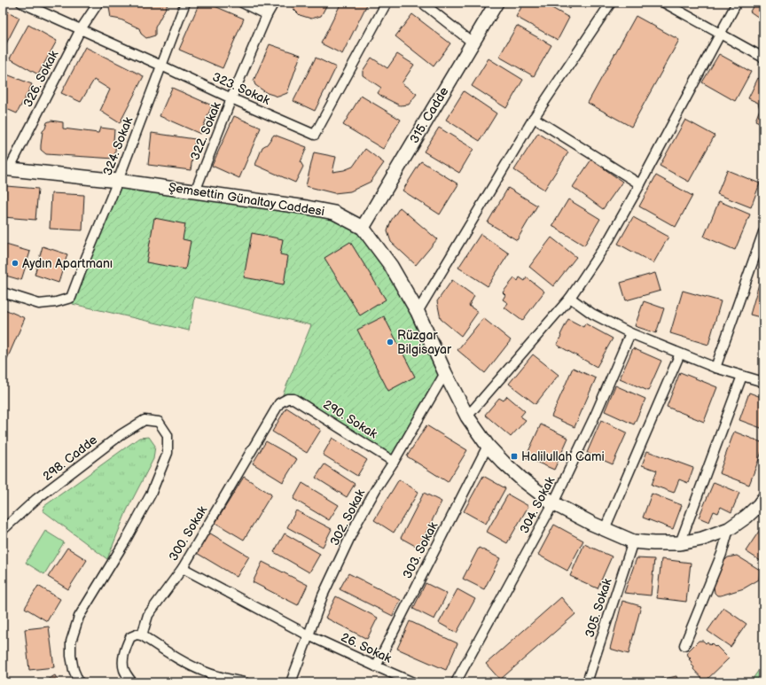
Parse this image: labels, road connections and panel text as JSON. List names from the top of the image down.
{
  "streets": {
    "street": [
      "326. Sokak",
      "323. Sokak",
      "315. Cadde",
      "322. Sokak",
      "324. Sokak",
      "Şemsettin Günaltay Caddesi",
      "290. Sokak",
      "298. Cadde",
      "304. Sokak",
      "302. Sokak",
      "300. Sokak",
      "303. Sokak",
      "305. Sokak",
      "26. Sokak"
    ]
  },
  "crossings": [
    ["326. Sokak", "323. Sokak"],
    ["326. Sokak", "Şemsettin Günaltay Caddesi"],
    ["323. Sokak", "322. Sokak"],
    ["323. Sokak", "324. Sokak"],
    ["315. Cadde", "Şemsettin Günaltay Caddesi"],
    ["322. Sokak", "Şemsettin Günaltay Caddesi"],
    ["324. Sokak", "Şemsettin Günaltay Caddesi"],
    ["Şemsettin Günaltay Caddesi", "304. Sokak"],
    ["Şemsettin Günaltay Caddesi", "302. Sokak"],
    ["Şemsettin Günaltay Caddesi", "303. Sokak"],
    ["Şemsettin Günaltay Caddesi", "305. Sokak"],
    ["290. Sokak", "302. Sokak"],
    ["290. Sokak", "300. Sokak"],
    ["302. Sokak", "26. Sokak"],
    ["300. Sokak", "26. Sokak"],
    ["303. Sokak", "26. Sokak"]
  ],
  "places": {
    "other": ["Aydın Apartmanı", "Rüzgar Bilgisayar"],
    "transit": ["Halilullah Cami"]
  }
}
